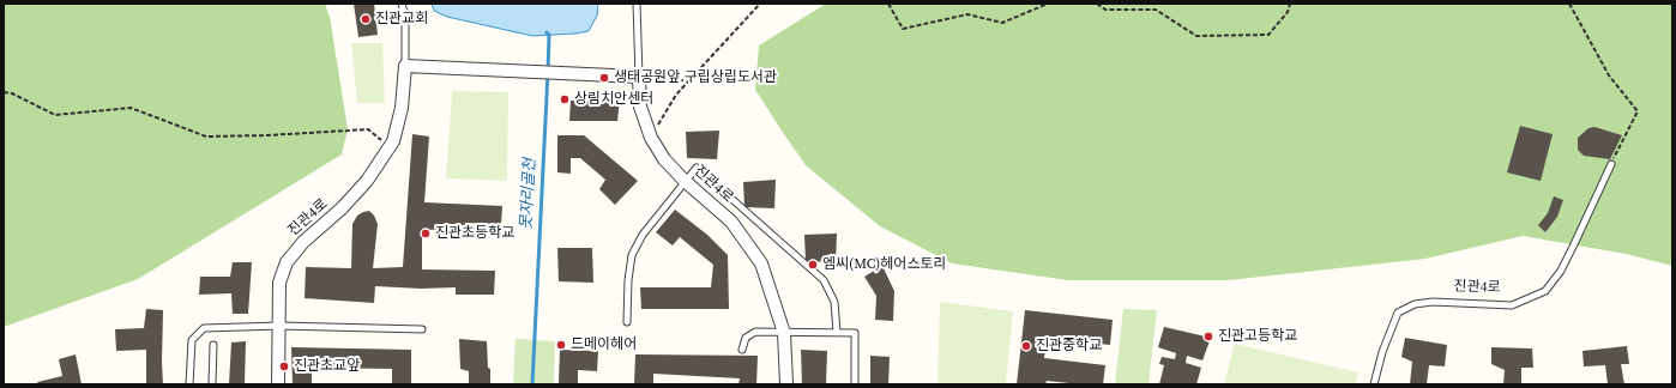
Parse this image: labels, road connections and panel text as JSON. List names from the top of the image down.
{
  "streets": {
    "street": ["진관4로"]
  },
  "water": ["못자리골천"],
  "places": [
    "진관교회",
    "생태공원앞.구립상립도서관",
    "상림치안센터",
    "진관초등학교",
    "엠씨(MC)헤어스토리",
    "진관고등학교",
    "드메이헤어",
    "진관중학교",
    "진관초교앞"
  ]
}
